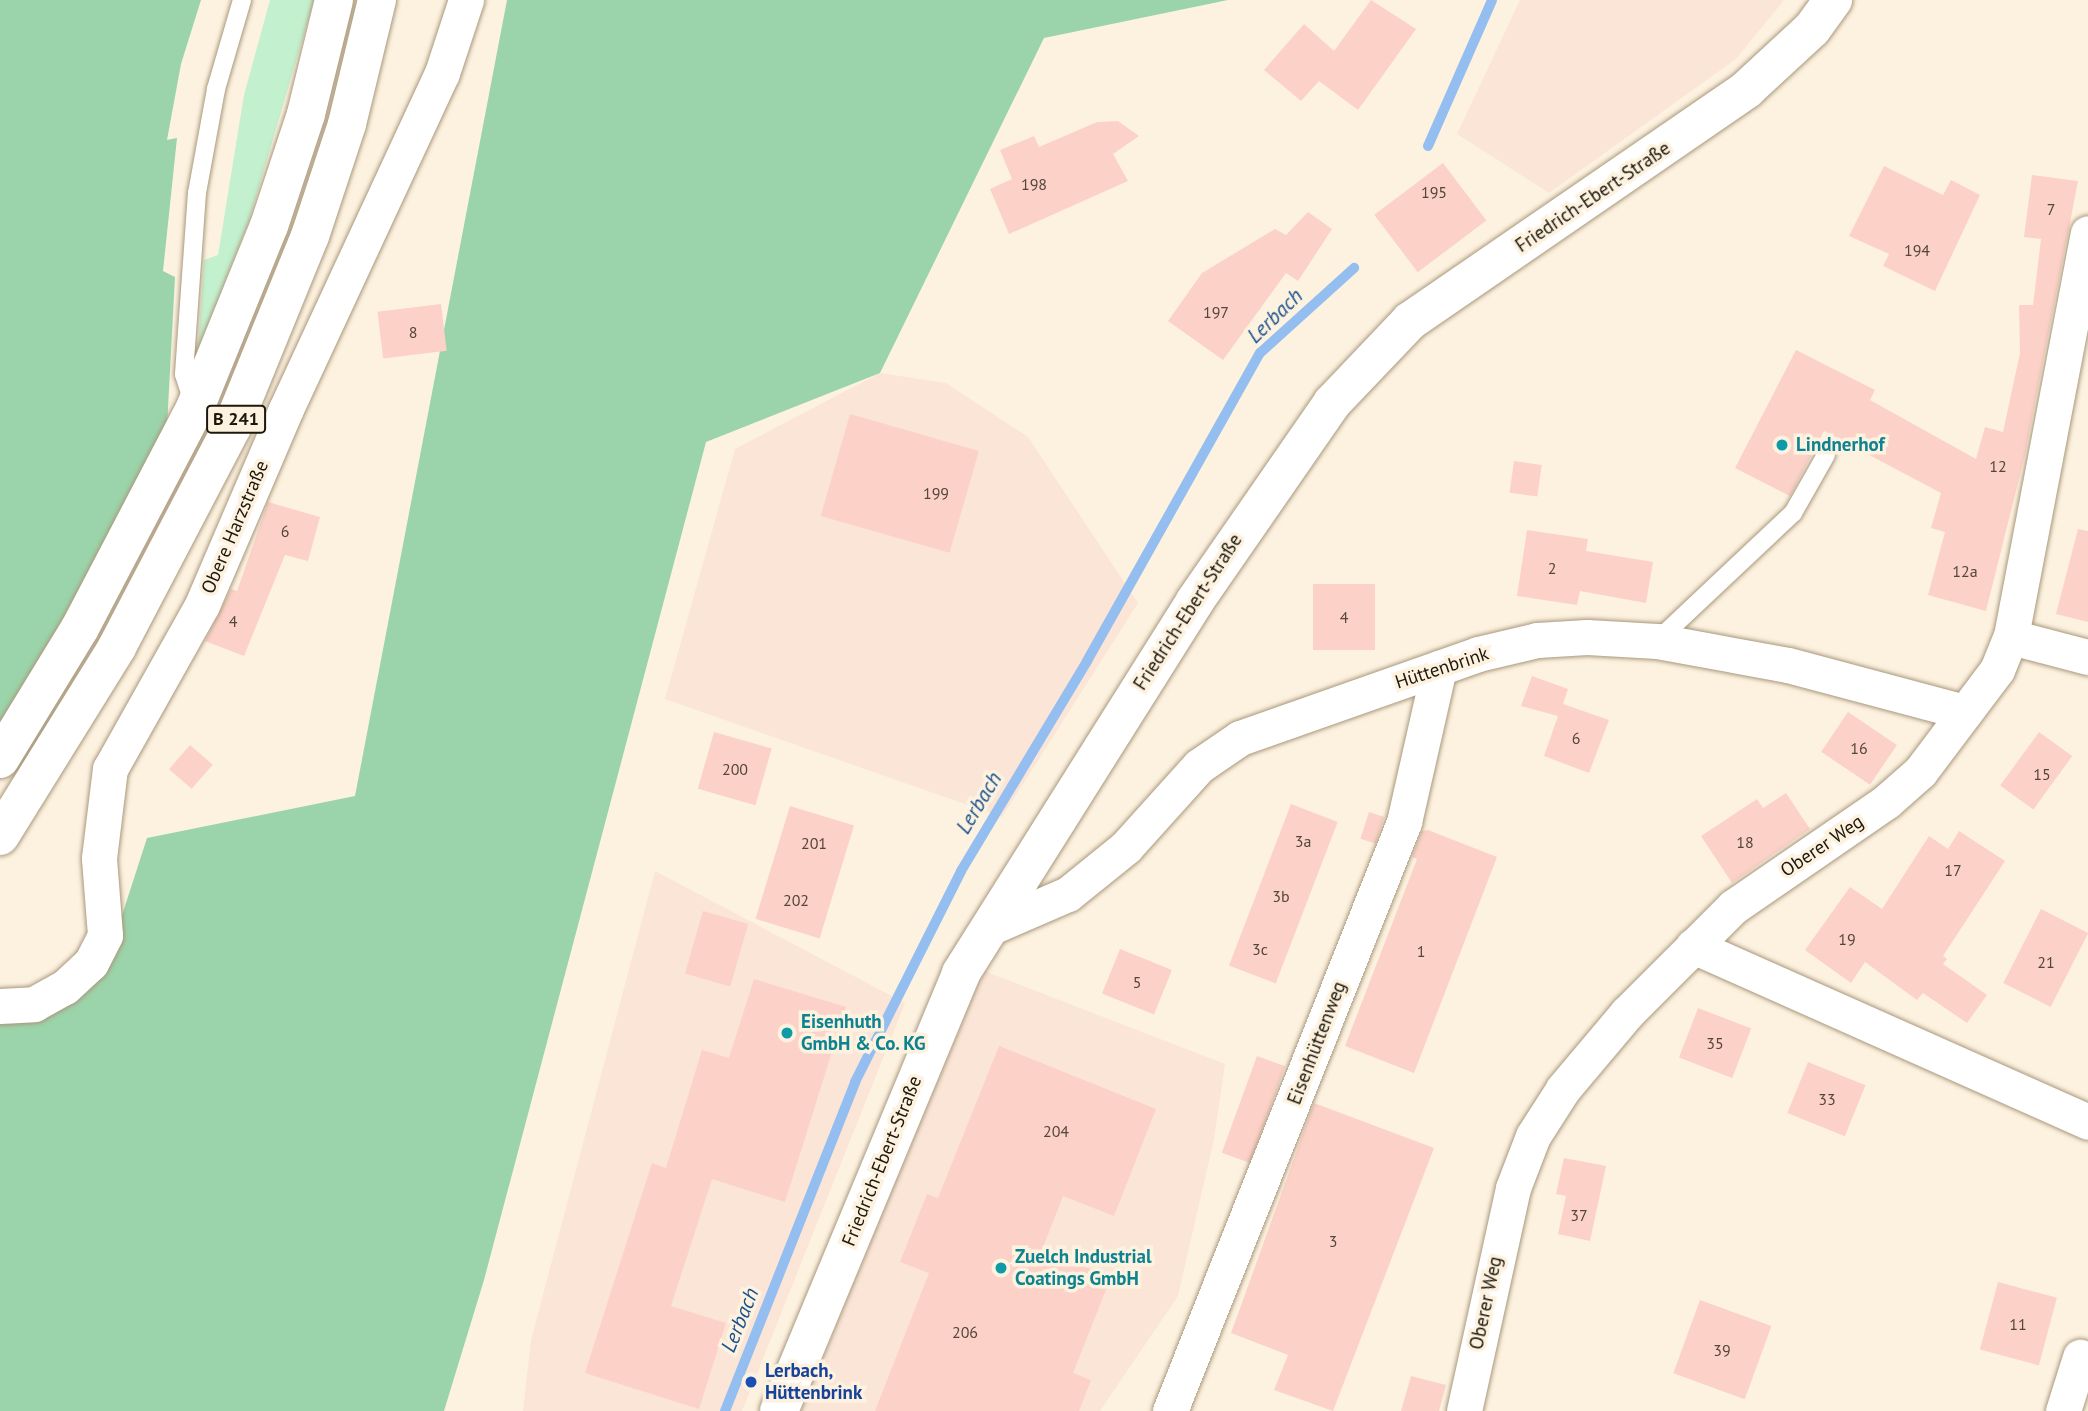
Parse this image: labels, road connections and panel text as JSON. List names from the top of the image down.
{
  "streets": {
    "street": [
      "Friedrich-Ebert-Straße",
      "B 241",
      "Obere Harzstraße",
      "Hüttenbrink",
      "Oberer Weg",
      "Eisenhüttenweg"
    ]
  },
  "crossings": [
    ["Friedrich-Ebert-Straße", "Hüttenbrink"],
    ["Hüttenbrink", "Oberer Weg"],
    ["Hüttenbrink", "Eisenhüttenweg"]
  ],
  "water": ["Lerbach"],
  "places": [
    "Lindnerhof",
    "Eisenhuth GmbH & Co. KG",
    "Zuelch Industrial Coatings GmbH",
    "Lerbach, Hüttenbrink"
  ],
  "house_numbers": [
    "198",
    "195",
    "7",
    "194",
    "197",
    "8",
    "12",
    "199",
    "6",
    "2",
    "12a",
    "4",
    "4",
    "6",
    "16",
    "200",
    "15",
    "3a",
    "18",
    "201",
    "17",
    "3b",
    "202",
    "19",
    "3c",
    "1",
    "21",
    "5",
    "35",
    "33",
    "204",
    "37",
    "3",
    "11",
    "206",
    "39"
  ]
}
